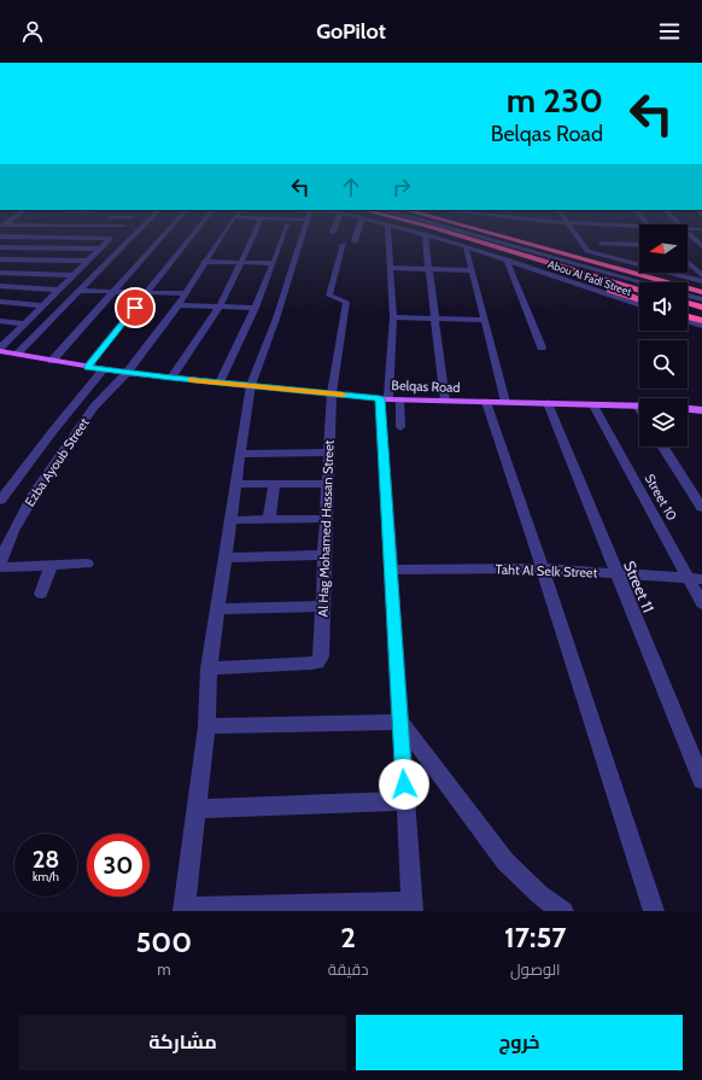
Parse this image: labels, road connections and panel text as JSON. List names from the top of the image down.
{
  "streets": {
    "main road": ["Belqas Road"],
    "street": [
      "Abou Al Fadl Street",
      "Ezba Ayoub Street",
      "Street 10",
      "Al Hag Mohamed Hassan Street",
      "Taht Al Selk Street",
      "Street 11"
    ]
  },
  "crossings": [
    ["Belqas Road", "Ezba Ayoub Street"],
    ["Belqas Road", "Street 10"],
    ["Belqas Road", "Al Hag Mohamed Hassan Street"],
    ["Belqas Road", "Street 11"],
    ["Street 10", "Taht Al Selk Street"],
    ["Taht Al Selk Street", "Street 11"]
  ],
  "north": "left",
  "page": {
    "header": "GoPilot",
    "turn": ["230 m", "Belqas Road"],
    "speed": "28 km/h",
    "limit": "30",
    "eta": [
      "17:57",
      "الوصول",
      "2",
      "دقيقة",
      "500",
      "m"
    ],
    "buttons": ["خروج", "مشاركة"]
  }
}
